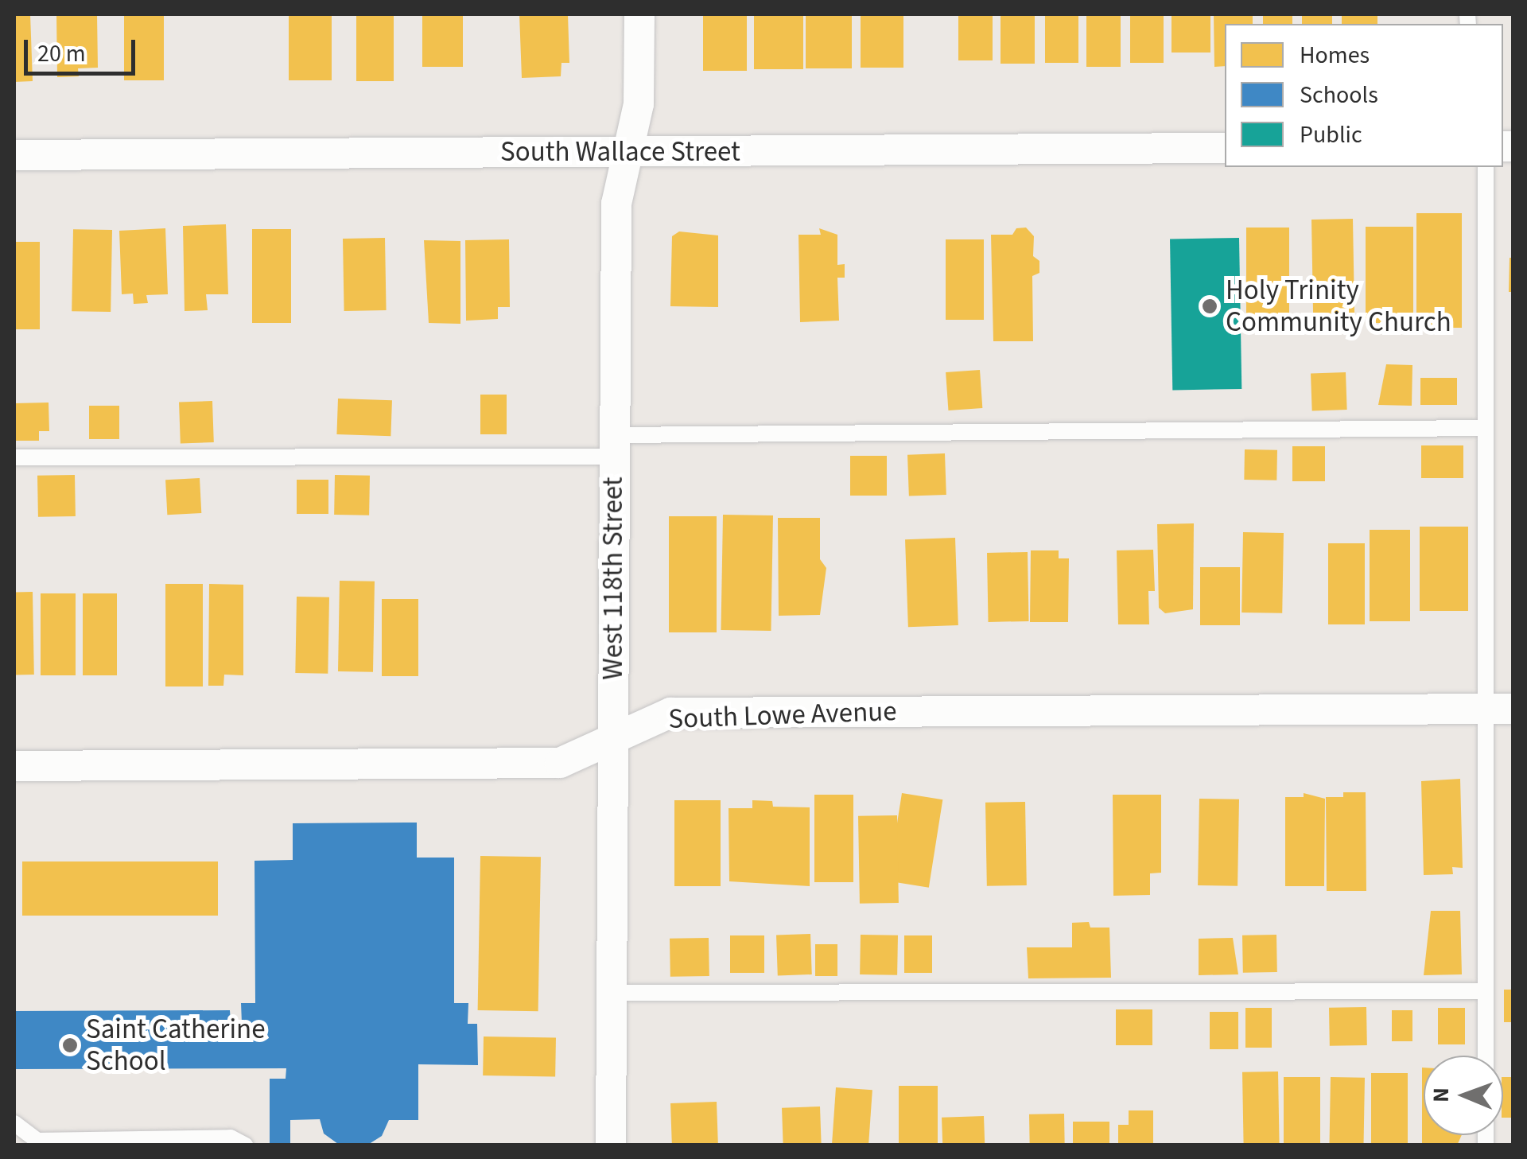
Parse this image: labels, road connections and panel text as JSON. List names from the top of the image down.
{
  "streets": {
    "street": ["South Wallace Street", "West 118th Street", "South Lowe Avenue"]
  },
  "crossings": [
    ["South Wallace Street", "West 118th Street"],
    ["West 118th Street", "South Lowe Avenue"]
  ],
  "places": ["Holy Trinity Community Church", "Saint Catherine School"],
  "legend": ["Homes", "Schools", "Public"],
  "scale_bar": "20 m",
  "north": "left"
}
